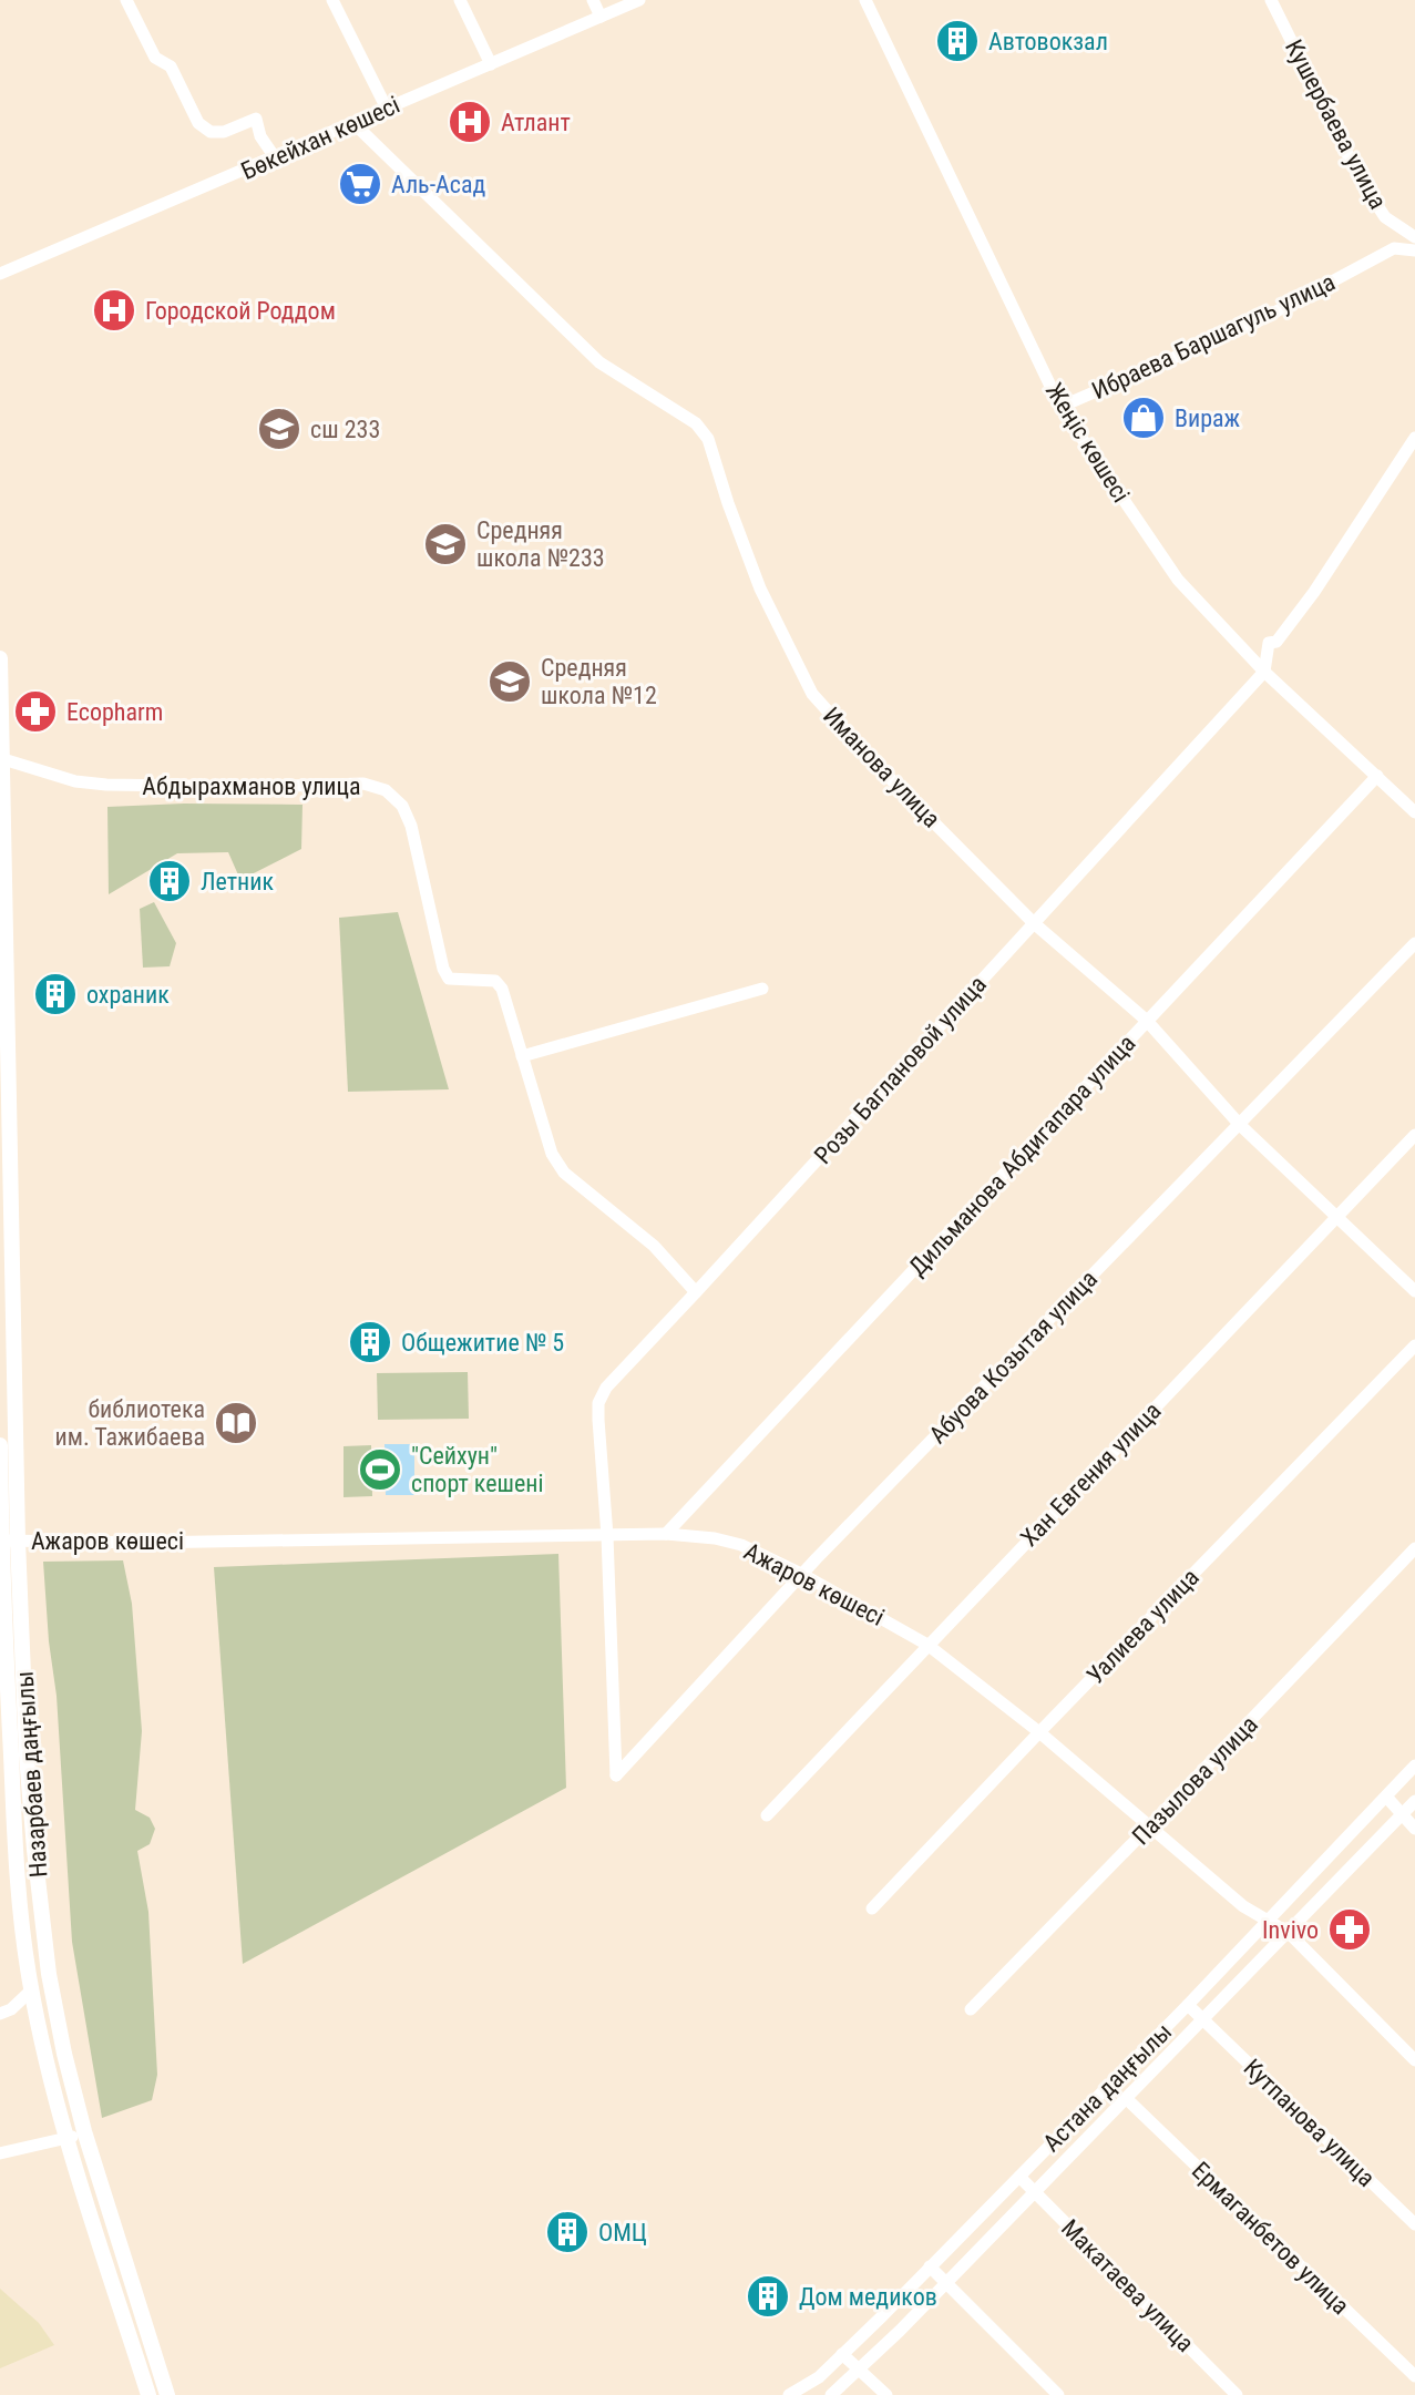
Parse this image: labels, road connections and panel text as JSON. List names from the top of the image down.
{
  "streets": {
    "main road": ["Назарбаев даңғылы"],
    "street": [
      "Кушербаева улица",
      "Бөкейхан көшесі",
      "Ибраева Баршагуль улица",
      "Жеңіс көшесі",
      "Иманова улица",
      "Абдырахманов улица",
      "Розы Баглановой улица",
      "Дильманова Абдигапара улица",
      "Абуова Козытая улица",
      "Хан Евгения улица",
      "Ажаров көшесі",
      "Уалиева улица",
      "Пазылова улица",
      "Астана даңғылы",
      "Кутпанова улица",
      "Ермаганбетов улица",
      "Макатаева улица"
    ]
  },
  "crossings": [
    ["Бөкейхан көшесі", "Иманова улица"],
    ["Ибраева Баршагуль улица", "Жеңіс көшесі"],
    ["Жеңіс көшесі", "Розы Баглановой улица"],
    ["Жеңіс көшесі", "Дильманова Абдигапара улица"],
    ["Иманова улица", "Розы Баглановой улица"],
    ["Иманова улица", "Дильманова Абдигапара улица"],
    ["Иманова улица", "Абуова Козытая улица"],
    ["Иманова улица", "Хан Евгения улица"],
    ["Абдырахманов улица", "Розы Баглановой улица"],
    ["Абдырахманов улица", "Назарбаев даңғылы"],
    ["Розы Баглановой улица", "Абуова Козытая улица"],
    ["Розы Баглановой улица", "Ажаров көшесі"],
    ["Дильманова Абдигапара улица", "Ажаров көшесі"],
    ["Абуова Козытая улица", "Ажаров көшесі"],
    ["Хан Евгения улица", "Ажаров көшесі"],
    ["Ажаров көшесі", "Уалиева улица"],
    ["Ажаров көшесі", "Назарбаев даңғылы"],
    ["Ажаров көшесі", "Пазылова улица"],
    ["Ажаров көшесі", "Астана даңғылы"],
    ["Астана даңғылы", "Кутпанова улица"],
    ["Астана даңғылы", "Ермаганбетов улица"],
    ["Астана даңғылы", "Макатаева улица"]
  ],
  "places": {
    "building": [
      "Автовокзал",
      "Летник",
      "охраник",
      "Общежитие № 5",
      "ОМЦ",
      "Дом медиков"
    ],
    "hospital": ["Атлант", "Городской Роддом"],
    "supermarket": ["Аль-Асад"],
    "shop": ["Вираж"],
    "school or university": ["сш 233", "Средняя школа №233", "Средняя школа №12"],
    "pharmacy": ["Ecopharm", "Invivo"],
    "library": ["библиотека им. Тажибаева"],
    "sports": ["\"Сейхун\" спорт кешені"]
  }
}
